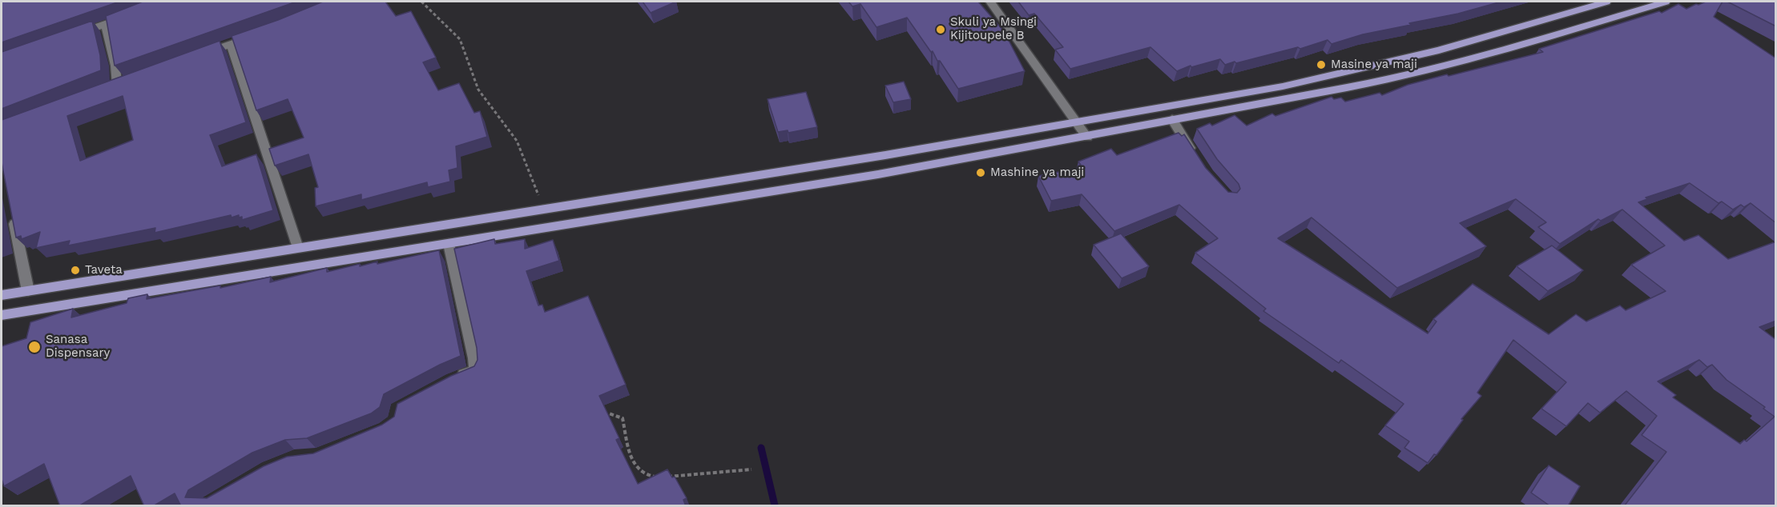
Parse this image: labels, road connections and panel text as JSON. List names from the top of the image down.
{
  "places": [
    "Skuli ya Msingi Kijitoupele B",
    "Masine ya maji",
    "Mashine ya maji",
    "Taveta",
    "Sanasa Dispensary"
  ]
}
